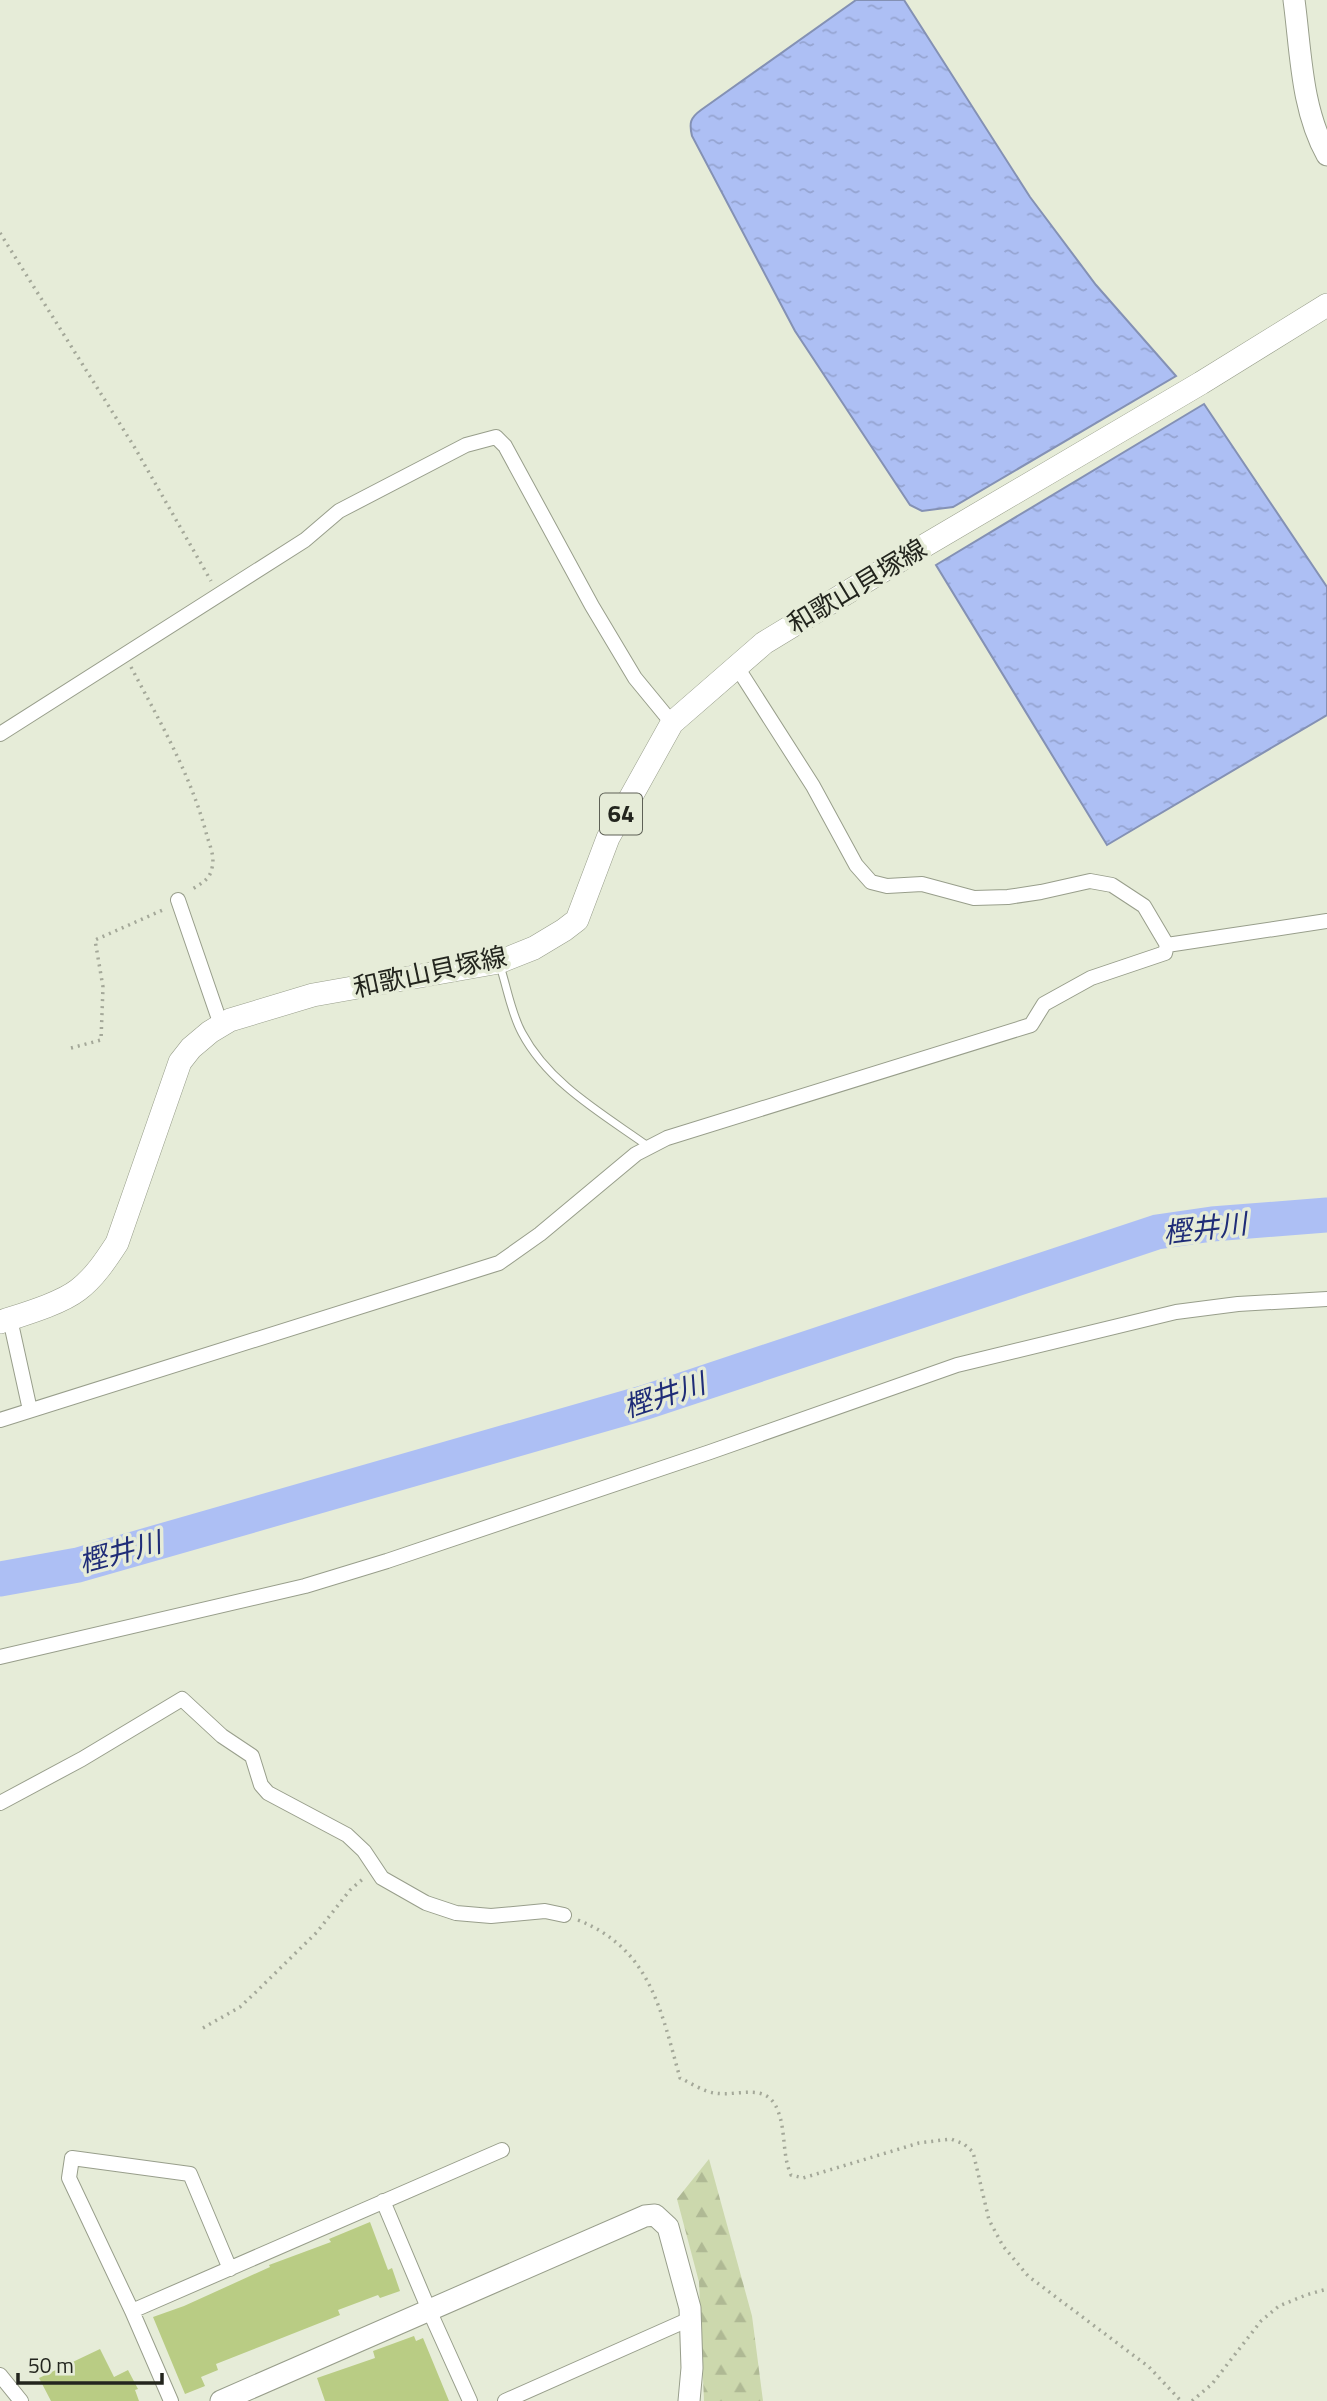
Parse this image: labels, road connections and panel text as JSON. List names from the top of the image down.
{
  "streets": {
    "main road": ["和歌山貝塚線", "64"]
  },
  "water": ["樫井川"],
  "scale_bar": "50 m"
}
